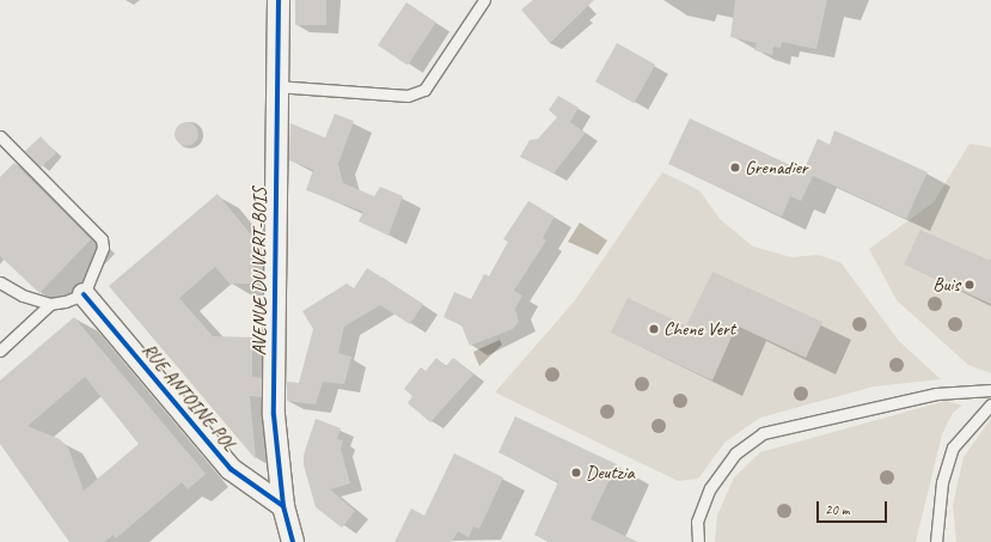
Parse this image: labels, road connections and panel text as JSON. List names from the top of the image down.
{
  "streets": {
    "street": ["AVENUE DU VERT-BOIS", "RUE ANTOINE POL"]
  },
  "crossings": [
    ["AVENUE DU VERT-BOIS", "RUE ANTOINE POL"]
  ],
  "places": [
    "Grenadier",
    "Buis",
    "Chene Vert",
    "Deutzia"
  ],
  "scale_bar": "20 m"
}
